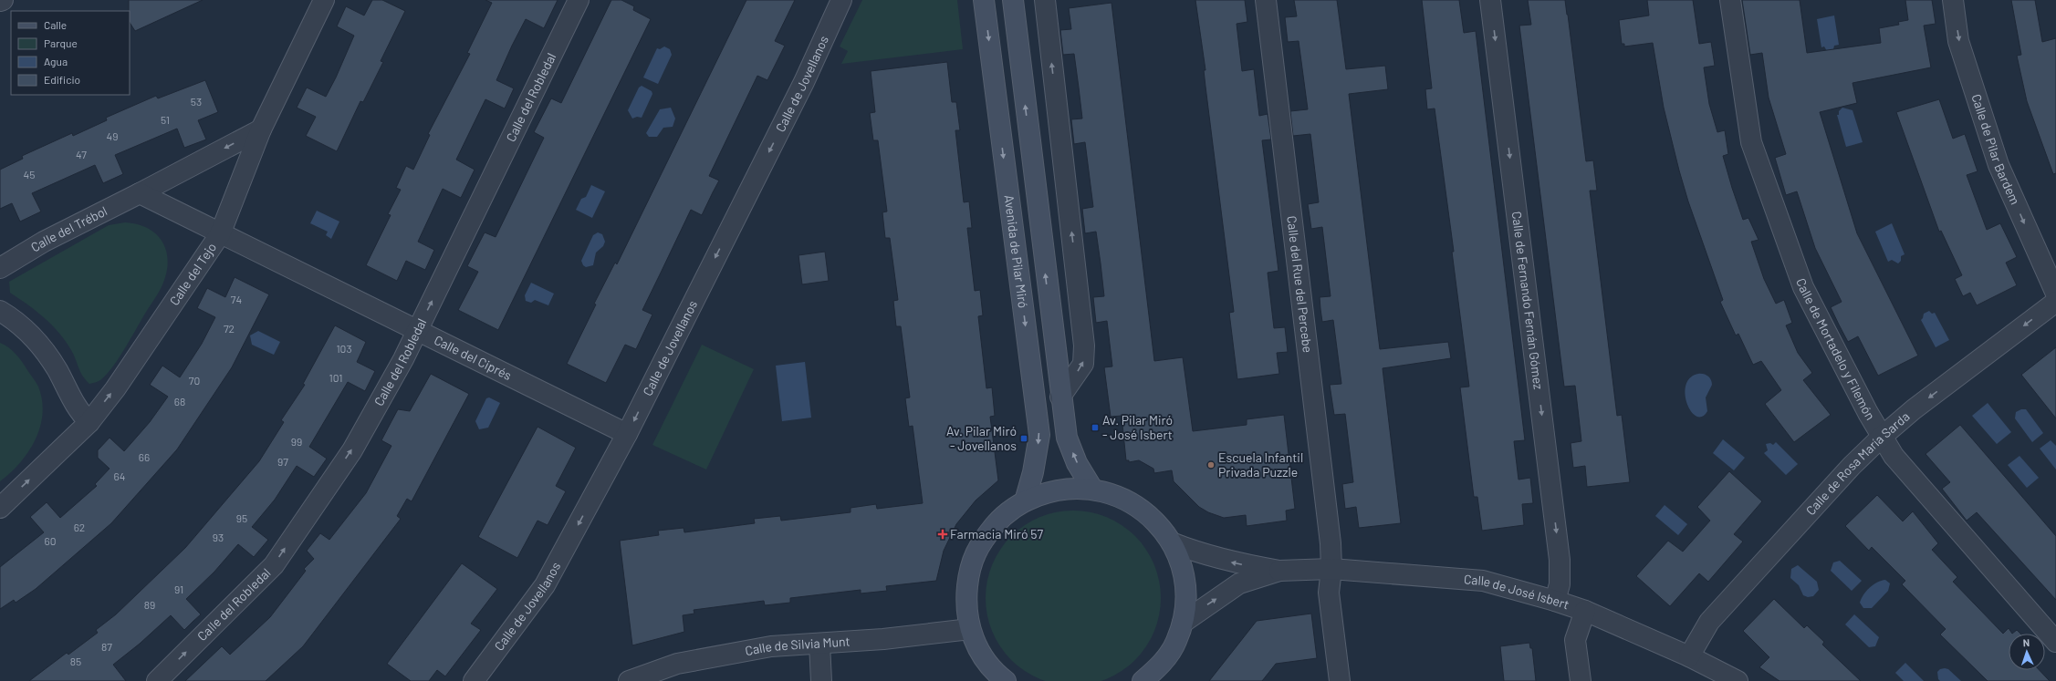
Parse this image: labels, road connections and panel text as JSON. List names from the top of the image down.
{
  "streets": {
    "street": [
      "Calle de Jovellanos",
      "Calle del Robledal",
      "Calle de Pilar Bardem",
      "Calle del Trébol",
      "Avenida de Pilar Miró",
      "Calle del Tejo",
      "Calle del Rue del Percebe",
      "Calle de Fernando Fernán Gómez",
      "Calle de Mortadelo y Filemón",
      "Calle del Ciprés",
      "Calle de Rosa María Sarda",
      "Calle de José Isbert",
      "Calle de Silvia Munt"
    ]
  },
  "crossings": [
    ["Calle de Jovellanos", "Calle del Ciprés"],
    ["Calle del Robledal", "Calle del Ciprés"],
    ["Calle del Trébol", "Calle del Tejo"],
    ["Calle del Tejo", "Calle del Ciprés"],
    ["Calle del Rue del Percebe", "Calle de José Isbert"],
    ["Calle de Fernando Fernán Gómez", "Calle de José Isbert"],
    ["Calle de Mortadelo y Filemón", "Calle de Rosa María Sarda"],
    ["Calle de Rosa María Sarda", "Calle de José Isbert"]
  ],
  "one_way": [
    "Calle de Jovellanos",
    "Calle del Robledal",
    "Calle de Pilar Bardem",
    "Calle del Trébol",
    "Calle del Tejo",
    "Calle de Fernando Fernán Gómez",
    "Calle de Rosa María Sarda"
  ],
  "places": {
    "transit": ["Av. Pilar Miró - José Isbert", "Av. Pilar Miró - Jovellanos"],
    "other": ["Escuela Infantil Privada Puzzle"],
    "health": ["Farmacia Miró 57"]
  },
  "house_numbers": [
    "53",
    "51",
    "49",
    "47",
    "45",
    "74",
    "72",
    "103",
    "101",
    "70",
    "68",
    "99",
    "66",
    "97",
    "64",
    "95",
    "62",
    "93",
    "60",
    "91",
    "89",
    "87",
    "85"
  ],
  "legend": [
    "Calle",
    "Parque",
    "Agua",
    "Edificio"
  ],
  "north": "top"
}
